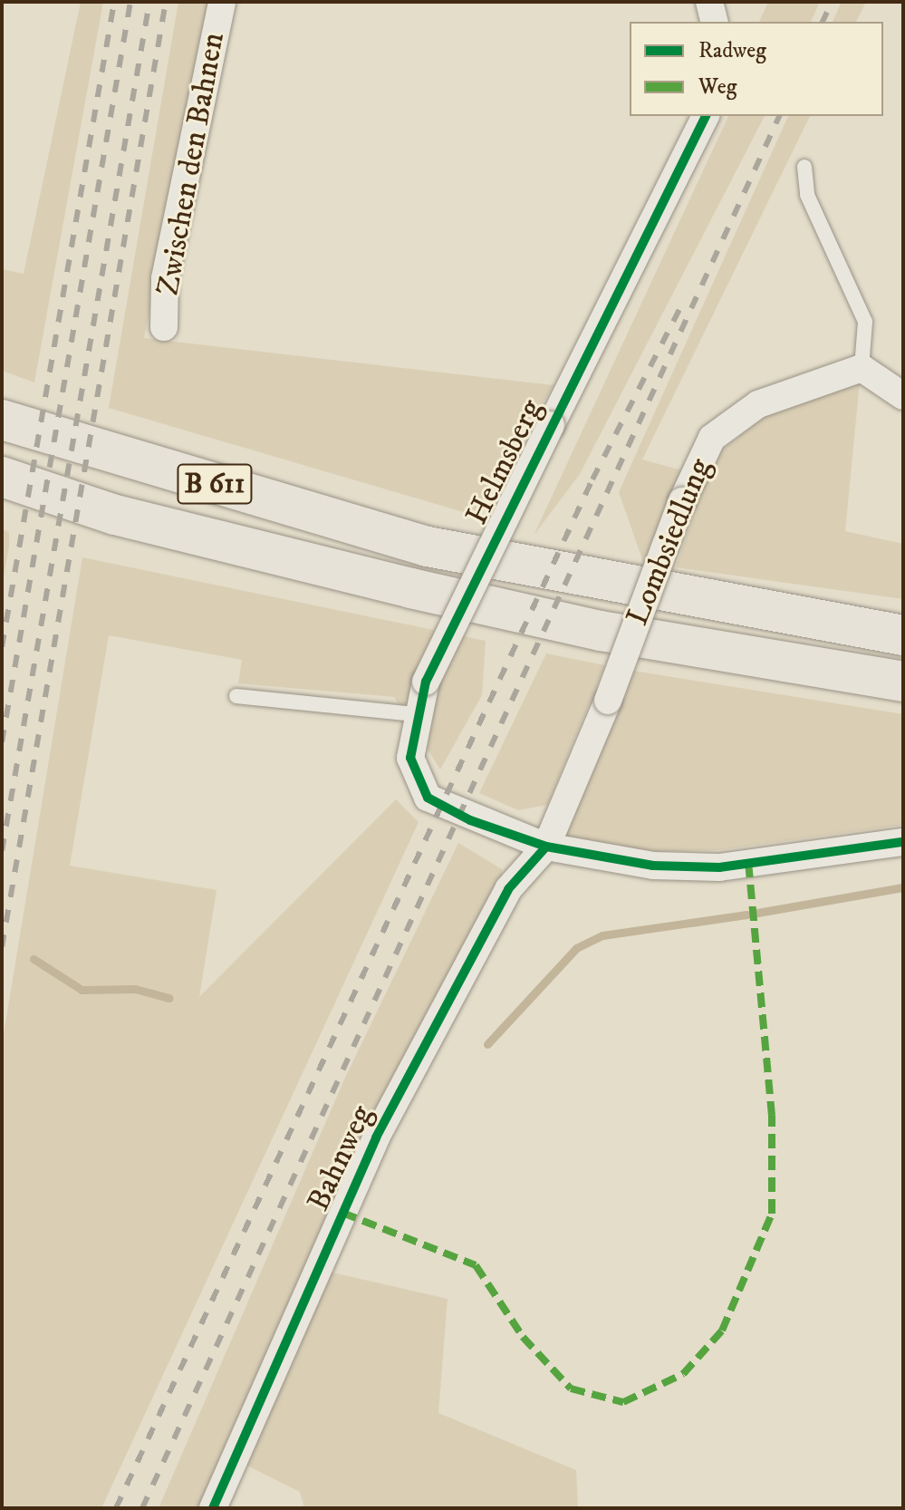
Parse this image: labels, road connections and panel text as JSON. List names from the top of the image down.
{
  "streets": {
    "highway": ["B 611"],
    "street": [
      "Zwischen den Bahnen",
      "Helmsberg",
      "Lombsiedlung",
      "Bahnweg"
    ]
  },
  "crossings": [
    ["Helmsberg", "Lombsiedlung"],
    ["Helmsberg", "Bahnweg"],
    ["Lombsiedlung", "Bahnweg"]
  ],
  "legend": ["Radweg", "Weg"]
}
